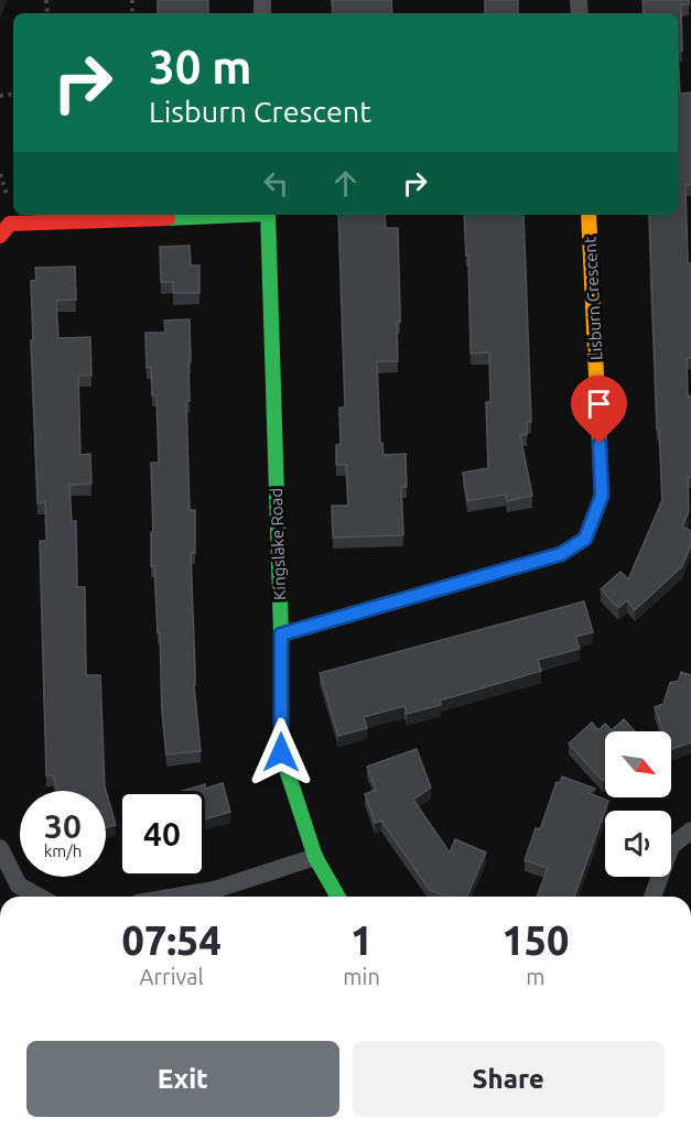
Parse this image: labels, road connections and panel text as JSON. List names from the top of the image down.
{
  "streets": {
    "street": ["Lisburn Crescent", "Kingslake Road"]
  },
  "crossings": [
    ["Lisburn Crescent", "Kingslake Road"]
  ],
  "north": "bottom right",
  "page": {
    "turn": ["30 m", "Lisburn Crescent"],
    "speed": "30 km/h",
    "limit": "40",
    "eta": [
      "07:54",
      "Arrival",
      "1",
      "min",
      "150",
      "m"
    ],
    "buttons": ["Exit", "Share"]
  }
}
